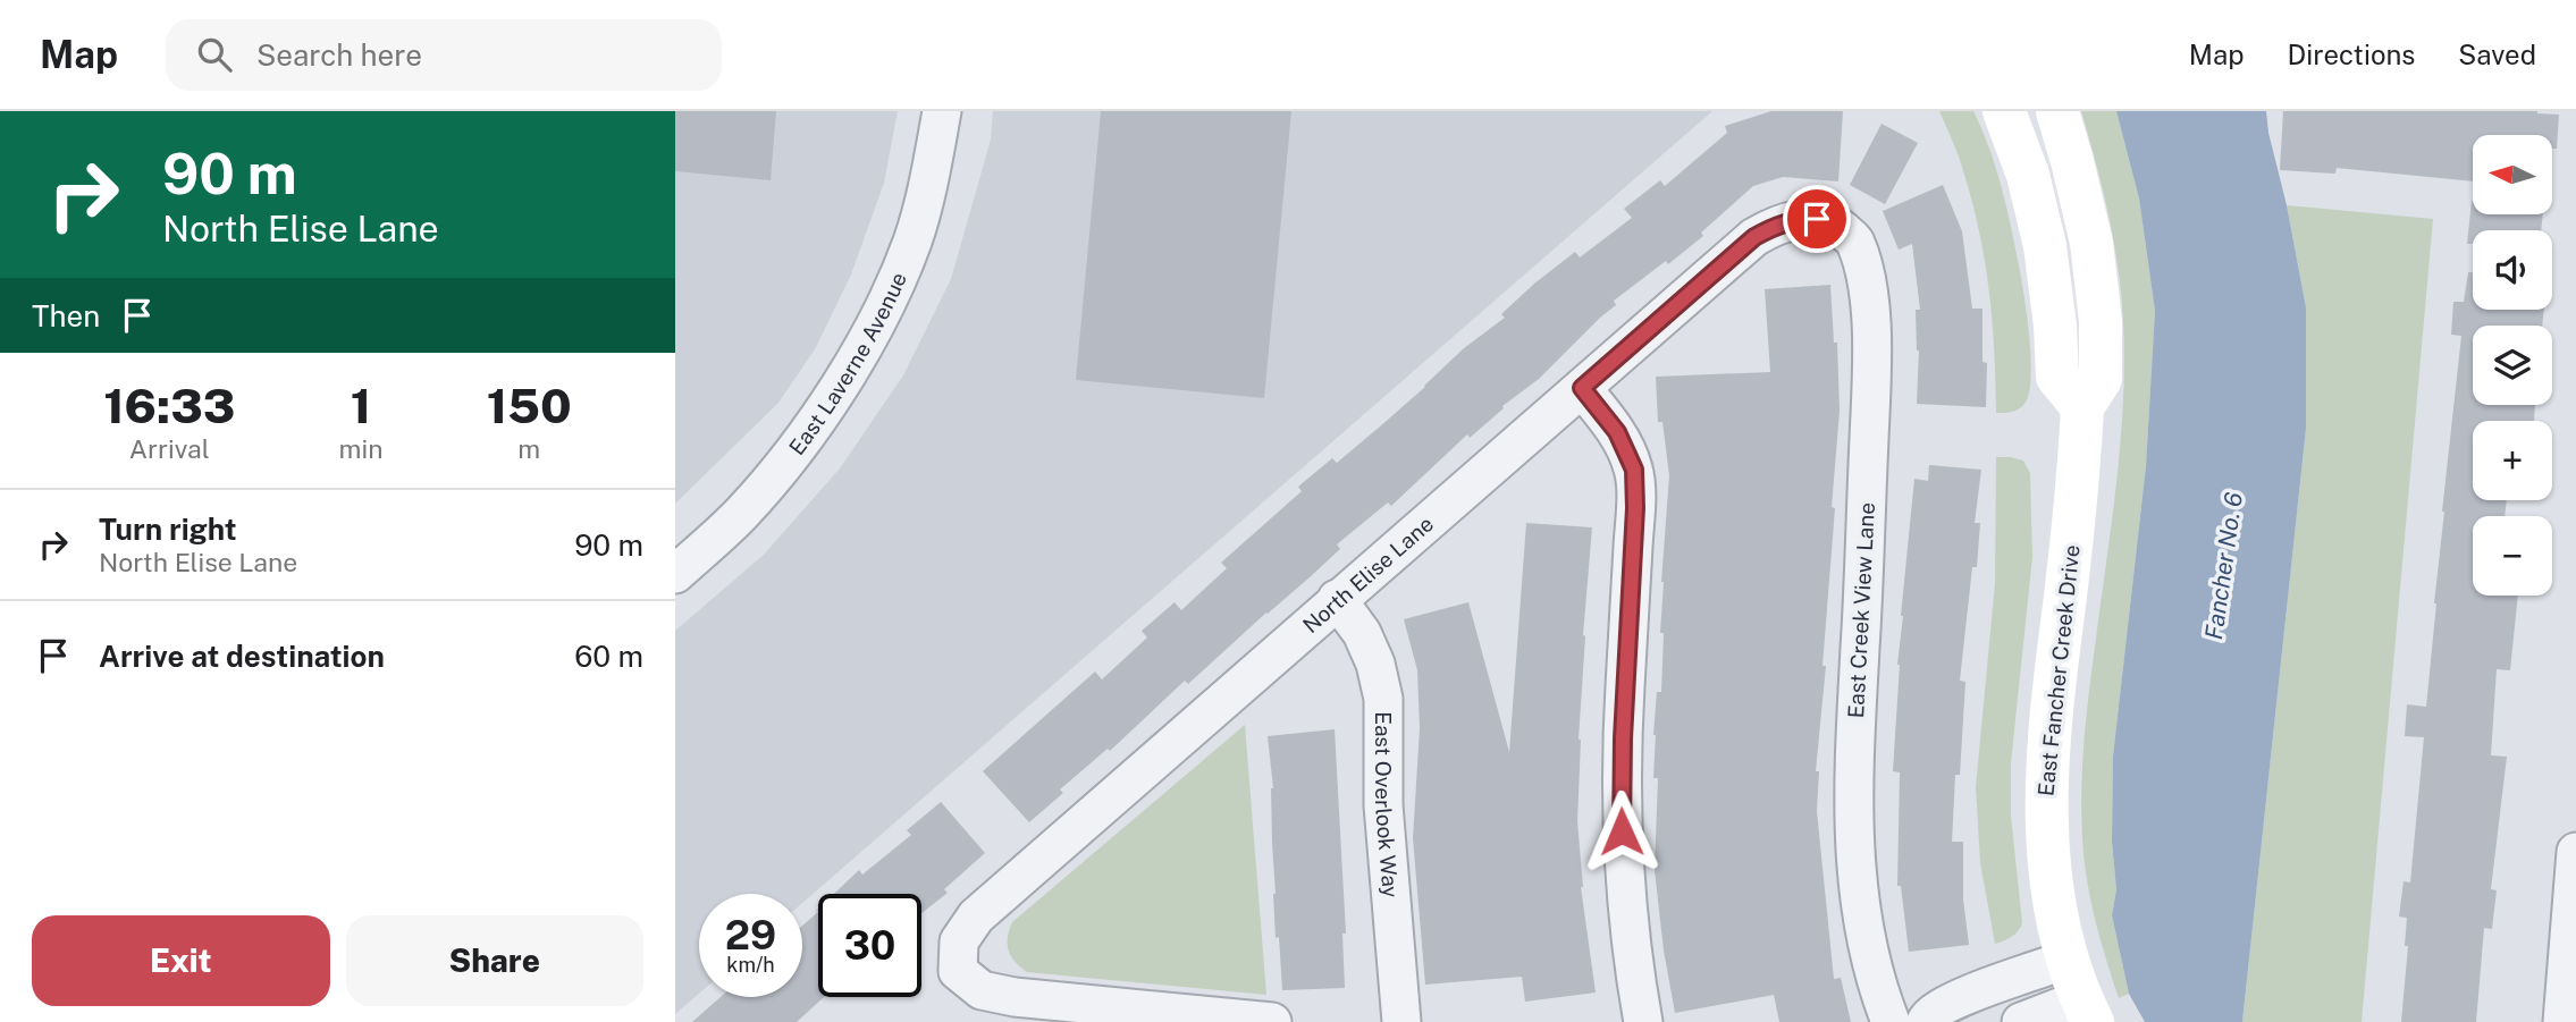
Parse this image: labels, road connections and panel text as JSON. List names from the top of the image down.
{
  "streets": {
    "street": [
      "East Laverne Avenue",
      "North Elise Lane",
      "East Creek View Lane",
      "East Fancher Creek Drive",
      "East Overlook Way"
    ]
  },
  "crossings": [
    ["North Elise Lane", "East Creek View Lane"],
    ["North Elise Lane", "East Overlook Way"]
  ],
  "water": ["Fancher No. 6"],
  "north": "left",
  "page": {
    "header": "Map",
    "search": "Search here",
    "nav": ["Map", "Directions", "Saved"],
    "turn": ["90 m", "North Elise Lane"],
    "map_buttons": ["+", "−"],
    "then": "Then",
    "eta": [
      "16:33",
      "Arrival",
      "1",
      "min",
      "150",
      "m"
    ],
    "list": [
      {
        "name": "Turn right",
        "note": "North Elise Lane",
        "value": "90 m"
      },
      {
        "name": "Arrive at destination",
        "value": "60 m"
      }
    ],
    "speed": "29 km/h",
    "limit": "30",
    "buttons": ["Exit", "Share"]
  }
}
